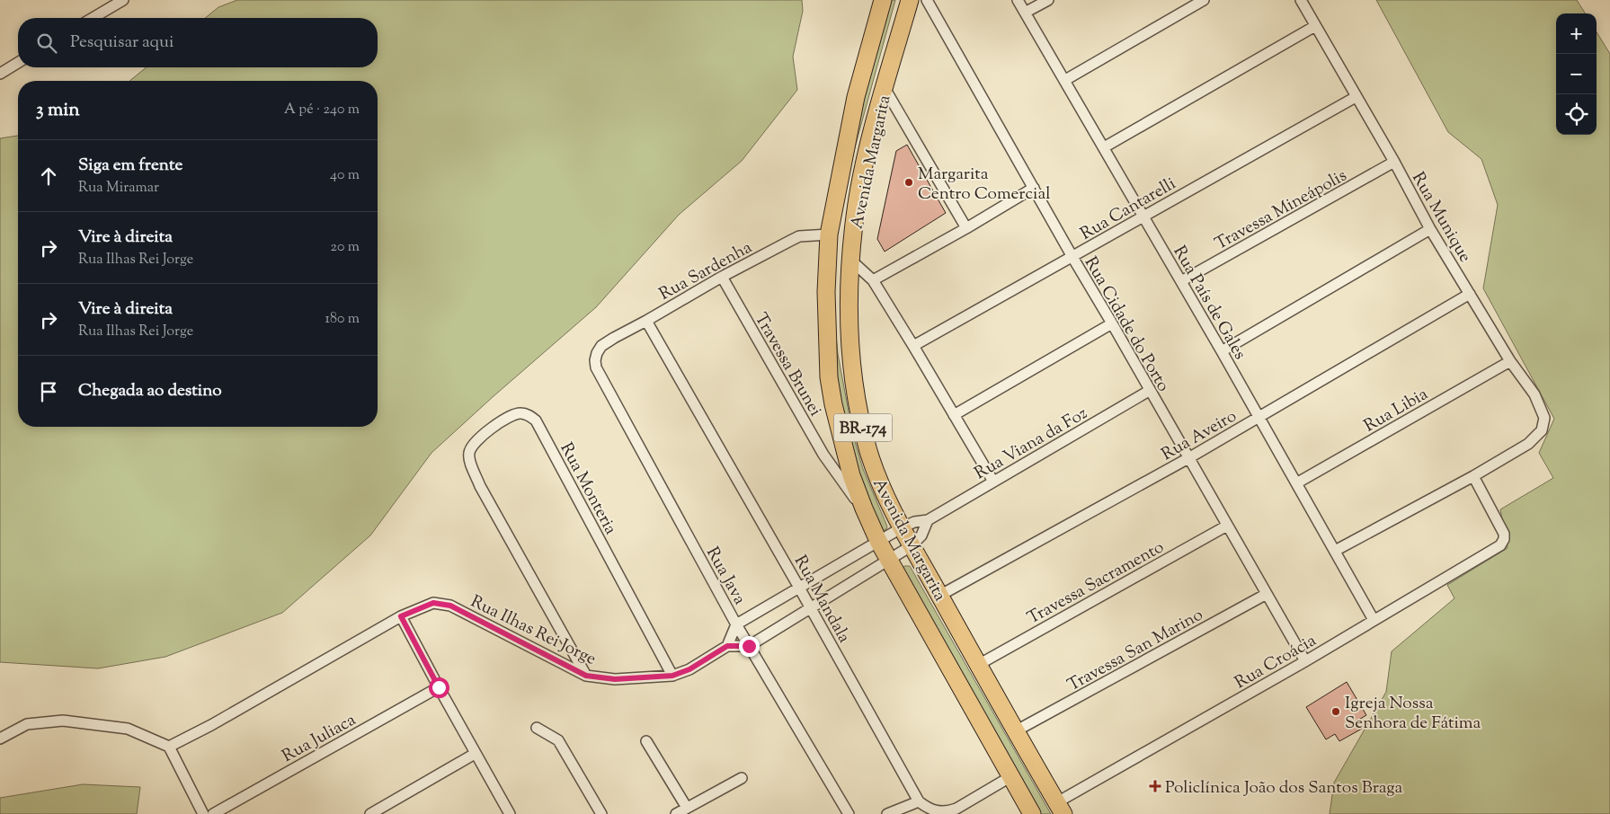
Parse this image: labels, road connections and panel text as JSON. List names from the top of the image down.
{
  "streets": {
    "main road": ["Avenida Margarita", "BR-174"],
    "street": [
      "Rua Cantarelli",
      "Travessa Mineápolis",
      "Rua Munique",
      "Rua Sardenha",
      "Rua País de Gales",
      "Rua Cidade do Porto",
      "Travessa Brunei",
      "Rua Libia",
      "Rua Aveiro",
      "Rua Viana da Foz",
      "Rua Monteria",
      "Rua Java",
      "Travessa Sacramento",
      "Rua Mandala",
      "Rua Ilhas Rei Jorge",
      "Travessa San Marino",
      "Rua Croácia",
      "Rua Juliaca"
    ]
  },
  "crossings": [
    ["Avenida Margarita", "Rua Sardenha"],
    ["Avenida Margarita", "Travessa Brunei"],
    ["Avenida Margarita", "Rua Aveiro"],
    ["Avenida Margarita", "Rua Viana da Foz"],
    ["Avenida Margarita", "Travessa Sacramento"],
    ["Avenida Margarita", "Travessa San Marino"],
    ["Avenida Margarita", "Rua Croácia"],
    ["Rua Cantarelli", "Rua Munique"],
    ["Rua Cantarelli", "Rua País de Gales"],
    ["Rua Cantarelli", "Rua Cidade do Porto"],
    ["Travessa Mineápolis", "Rua Munique"],
    ["Travessa Mineápolis", "Rua País de Gales"],
    ["Rua Munique", "Rua País de Gales"],
    ["Rua Munique", "Rua Libia"],
    ["Rua Munique", "Rua Aveiro"],
    ["Rua Munique", "Rua Croácia"],
    ["Rua Sardenha", "Travessa Brunei"],
    ["Rua Sardenha", "Rua Java"],
    ["Rua Sardenha", "Rua Mandala"],
    ["Rua País de Gales", "Rua Libia"],
    ["Rua País de Gales", "Rua Aveiro"],
    ["Rua País de Gales", "Rua Croácia"],
    ["Rua Cidade do Porto", "Rua Aveiro"],
    ["Rua Cidade do Porto", "Rua Viana da Foz"],
    ["Rua Cidade do Porto", "Travessa Sacramento"],
    ["Rua Cidade do Porto", "Travessa San Marino"],
    ["Rua Cidade do Porto", "Rua Croácia"],
    ["Rua Monteria", "Rua Ilhas Rei Jorge"]
  ],
  "places": {
    "other": ["Margarita Centro Comercial", "Igreja Nossa Senhora de Fátima"],
    "health": ["Policlínica João dos Santos Braga"]
  },
  "page": {
    "map_buttons": ["+", "−"],
    "search": "Pesquisar aqui",
    "heading": ["3 min", "A pé · 240 m"],
    "list": [
      ["Siga em frente", "Rua Miramar", "40 m"],
      ["Vire à direita", "Rua Ilhas Rei Jorge", "20 m"],
      ["Vire à direita", "Rua Ilhas Rei Jorge", "180 m"],
      "Chegada ao destino"
    ]
  }
}
